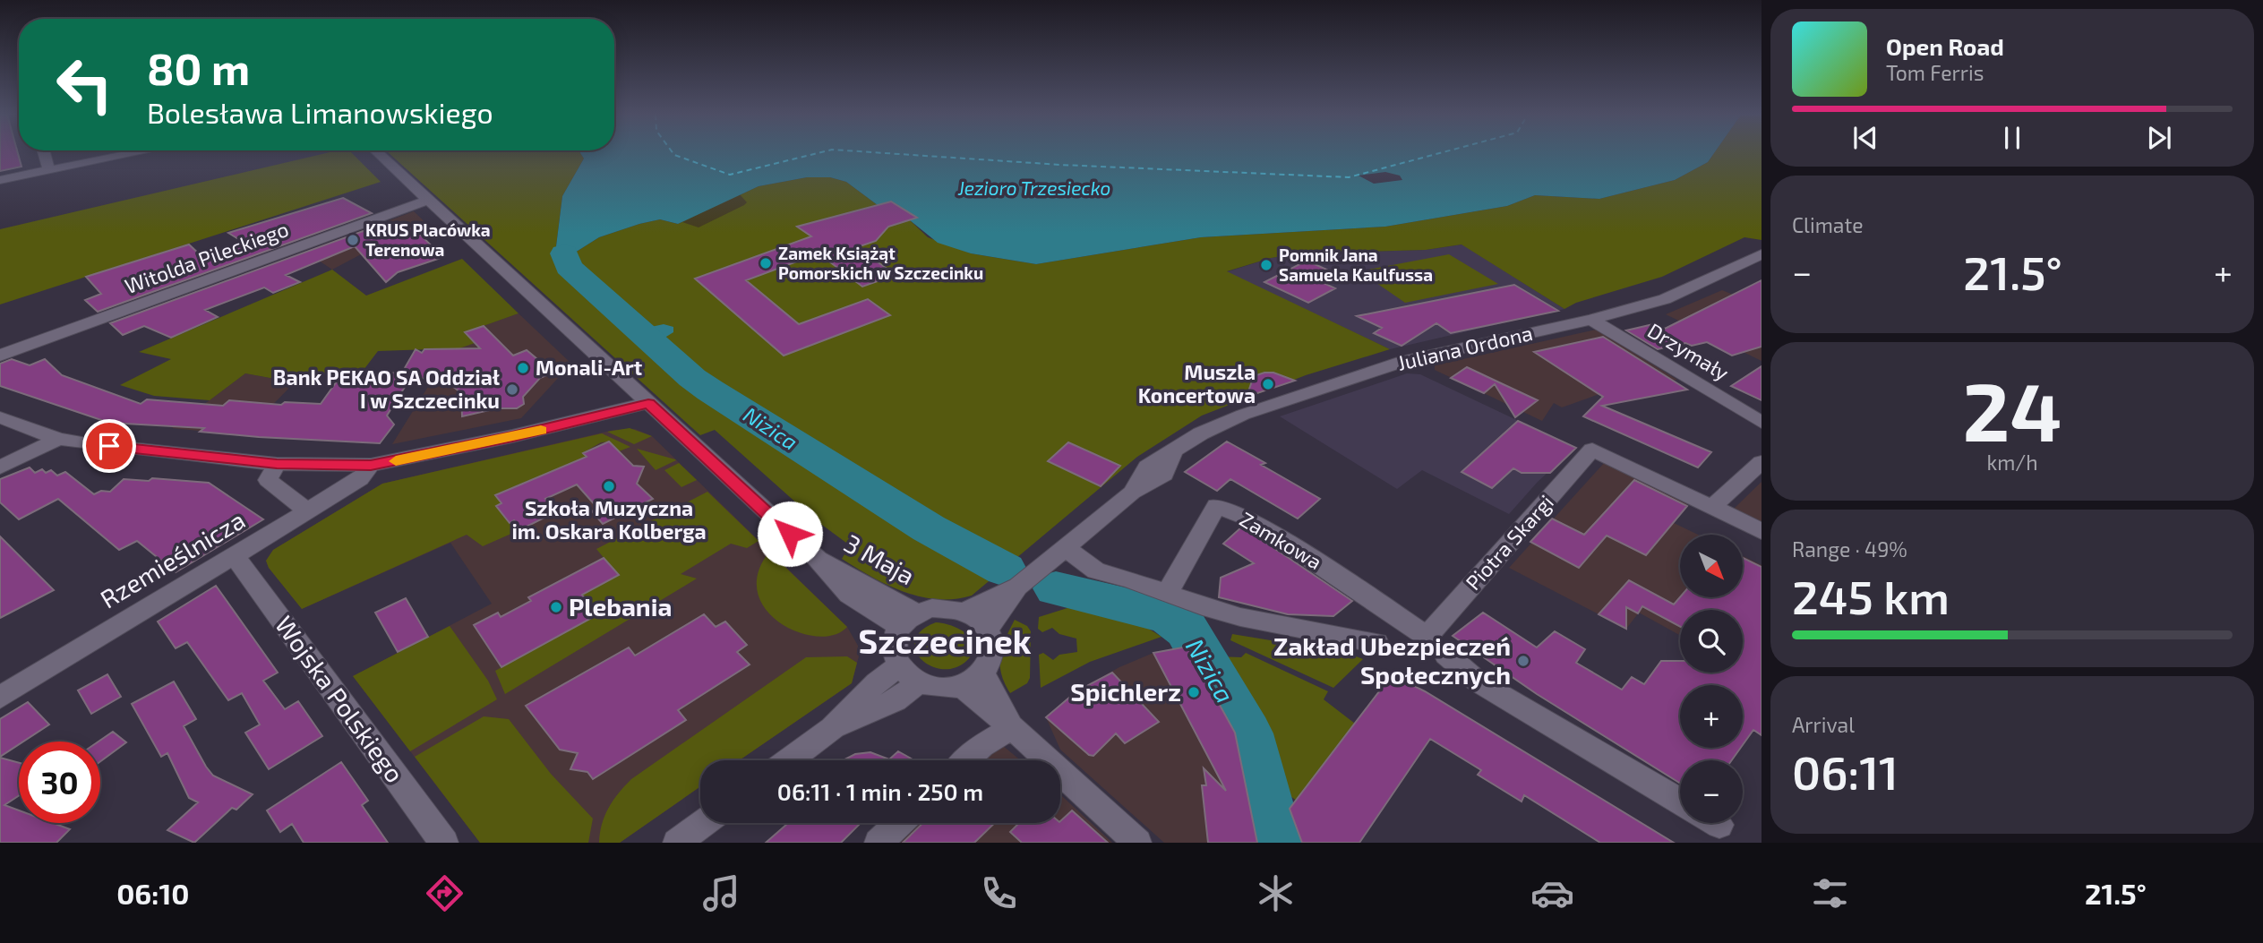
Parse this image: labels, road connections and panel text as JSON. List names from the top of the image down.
{
  "streets": {
    "street": [
      "Witolda Pileckiego",
      "Juliana Ordona",
      "Drzymały",
      "Zamkowa",
      "Piotra Skargi",
      "Rzemieślnicza",
      "3 Maja",
      "Wojska Polskiego"
    ]
  },
  "crossings": [
    ["Witolda Pileckiego", "3 Maja"],
    ["Juliana Ordona", "Drzymały"],
    ["Zamkowa", "Piotra Skargi"],
    ["Rzemieślnicza", "Wojska Polskiego"]
  ],
  "districts": ["Szczecinek"],
  "water": ["Jezioro Trzesiecko", "Nizica"],
  "places": [
    "KRUS Placówka Terenowa",
    "Zamek Książąt Pomorskich w Szczecinku",
    "Pomnik Jana Samuela Kaulfussa",
    "Monali-Art",
    "Muszla Koncertowa",
    "Bank PEKAO SA Oddział I w Szczecinku",
    "Szkoła Muzyczna im. Oskara Kolberga",
    "Plebania",
    "Zakład Ubezpieczeń Społecznych",
    "Spichlerz"
  ],
  "north": "bottom right",
  "page": {
    "turn": ["80 m", "Bolesława Limanowskiego"],
    "song": ["Open Road", "Tom Ferris"],
    "tile": [
      "Climate",
      ["24", "km/h"],
      ["Range · 49%", "245 km"],
      ["Arrival", "06:11"]
    ],
    "heat": ["−", "21.5°", "+"],
    "map_buttons": ["+", "−"],
    "limit": "30",
    "trip": "06:11 · 1 min · 250 m",
    "tabs": ["06:10", "21.5°"]
  }
}
